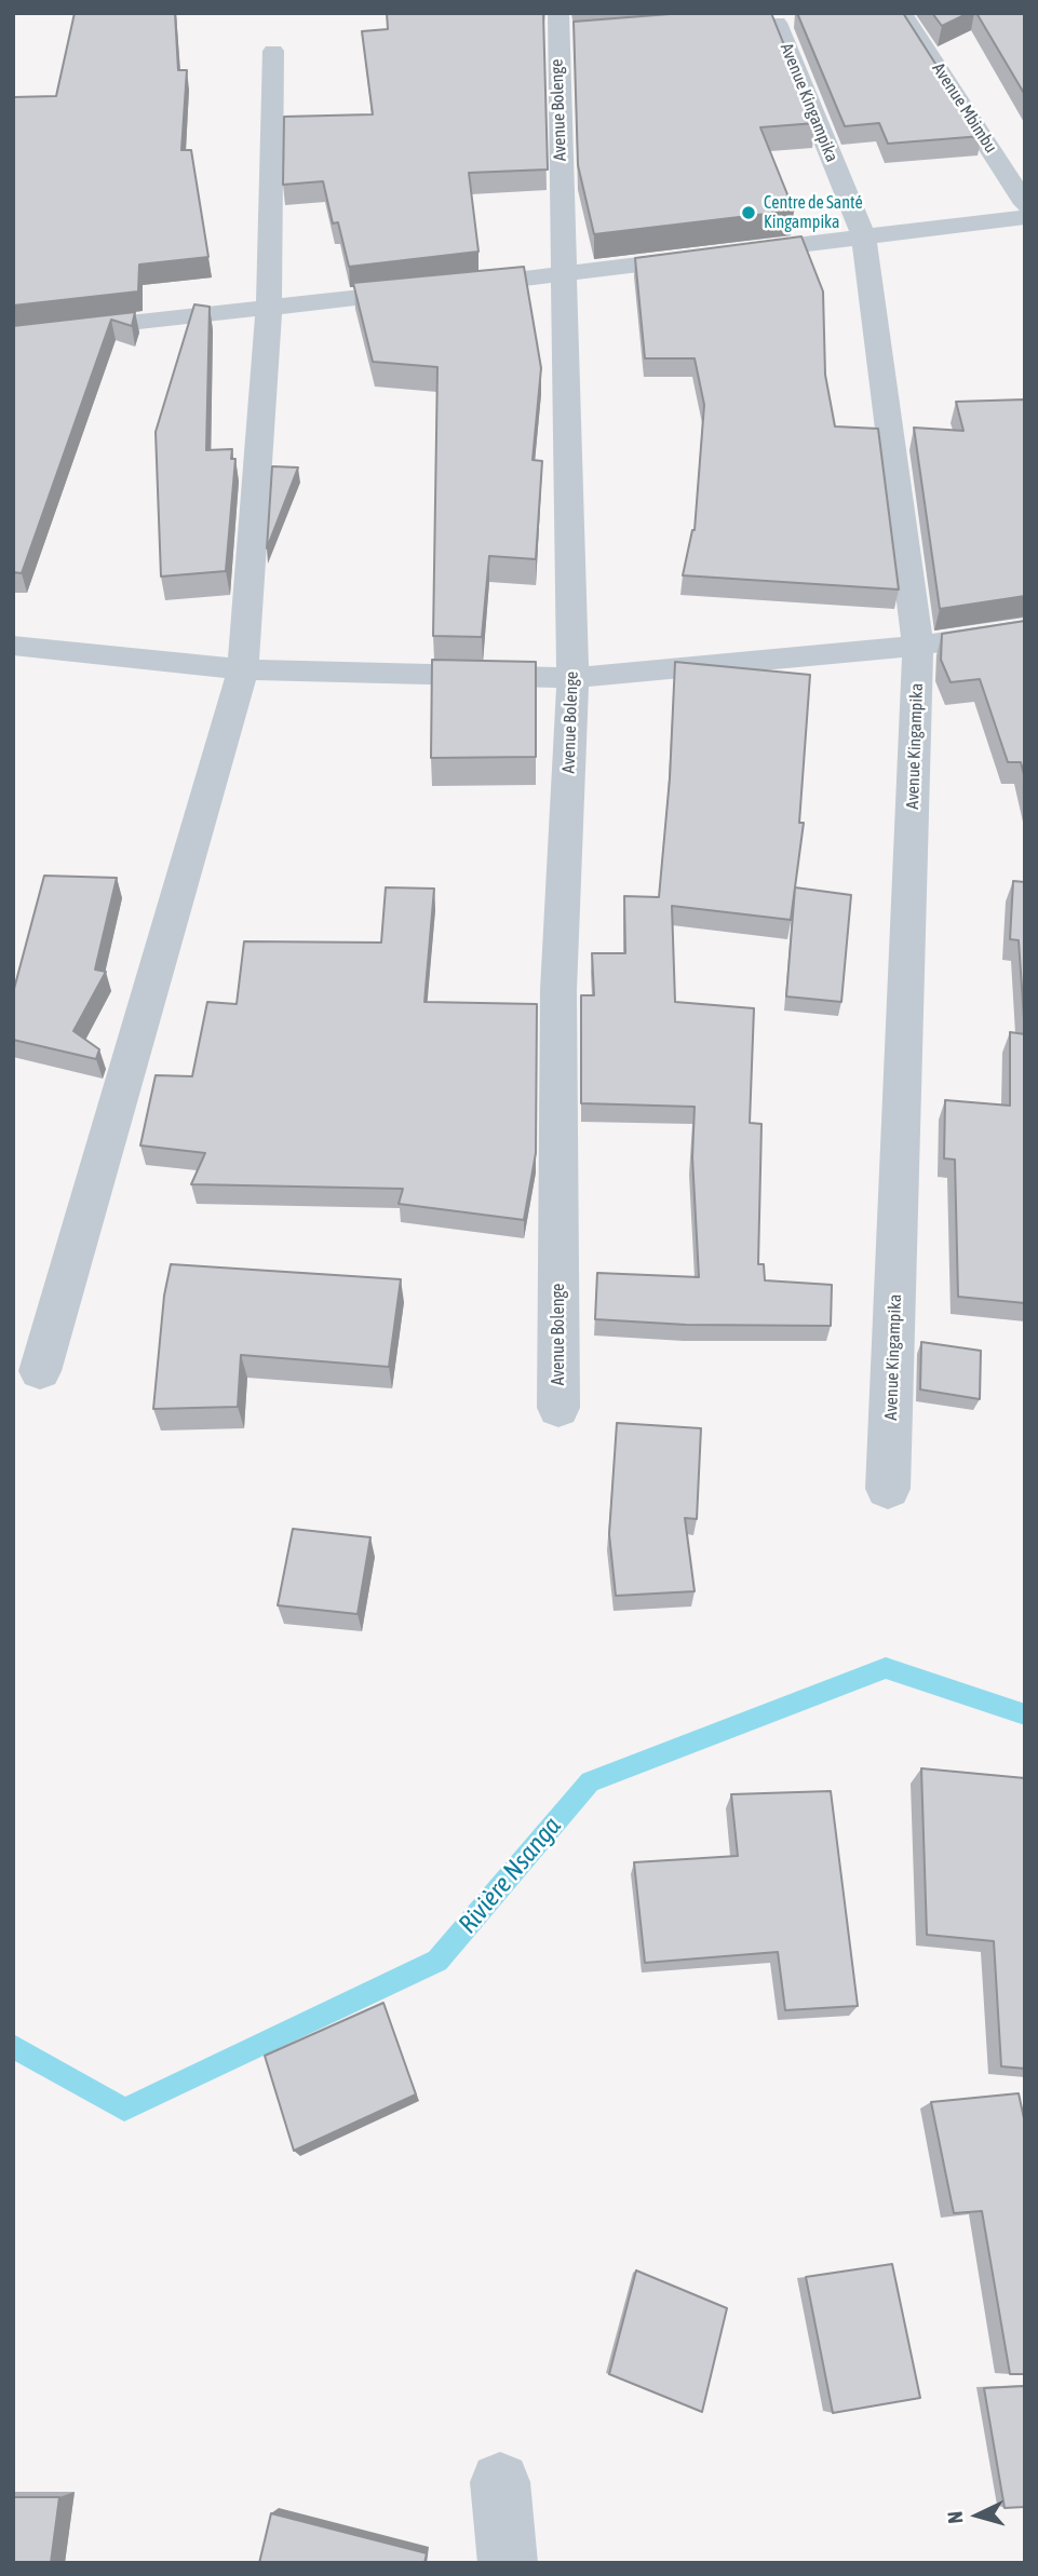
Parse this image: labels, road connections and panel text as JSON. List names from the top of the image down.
{
  "streets": {
    "street": ["Avenue Kingampika", "Avenue Mbimbu", "Avenue Bolenge"]
  },
  "water": ["Rivière Nsanga"],
  "places": ["Centre de Santé Kingampika"],
  "north": "left"
}
